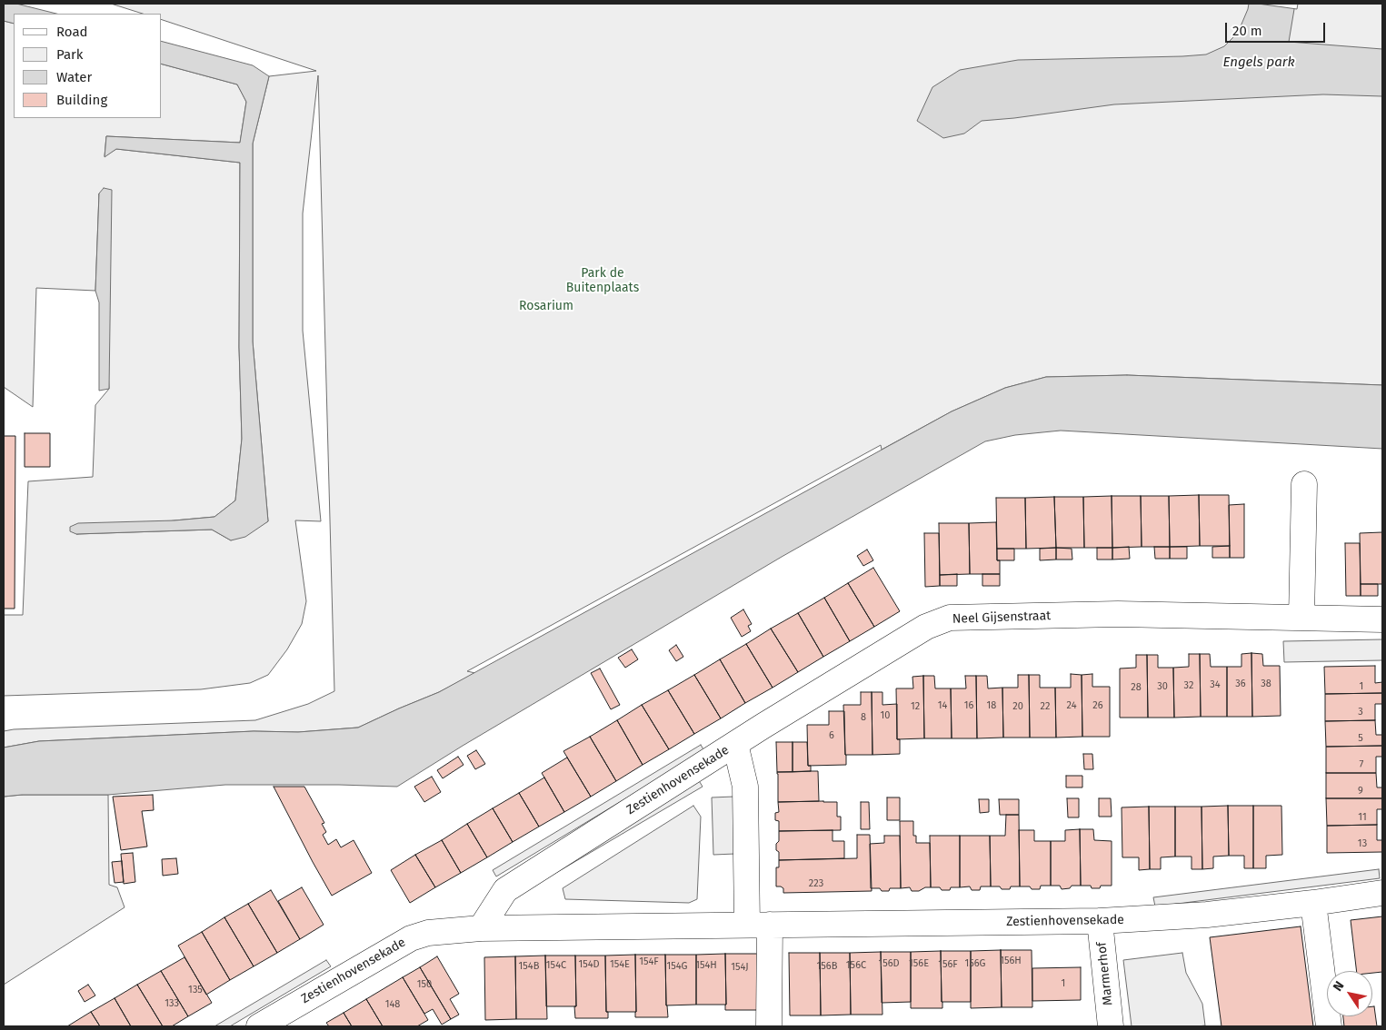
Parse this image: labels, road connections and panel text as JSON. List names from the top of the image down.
{
  "streets": {
    "street": ["Neel Gijsenstraat", "Zestienhovensekade", "Marmerhof"]
  },
  "crossings": [
    ["Neel Gijsenstraat", "Zestienhovensekade"],
    ["Zestienhovensekade", "Marmerhof"]
  ],
  "water": ["Engels park"],
  "parks": ["Park de Buitenplaats", "Rosarium"],
  "house_numbers": [
    "36",
    "38",
    "34",
    "32",
    "30",
    "1",
    "28",
    "14",
    "16",
    "18",
    "24",
    "26",
    "12",
    "20",
    "22",
    "3",
    "10",
    "8",
    "6",
    "5",
    "7",
    "9",
    "11",
    "13",
    "223",
    "156H",
    "154F",
    "156D",
    "156E",
    "156G",
    "154D",
    "154E",
    "156F",
    "154C",
    "154H",
    "156C",
    "154B",
    "154G",
    "156B",
    "154J",
    "1",
    "150",
    "135",
    "133",
    "148"
  ],
  "legend": [
    "Road",
    "Park",
    "Water",
    "Building"
  ],
  "scale_bar": "20 m",
  "north": "top left"
}
